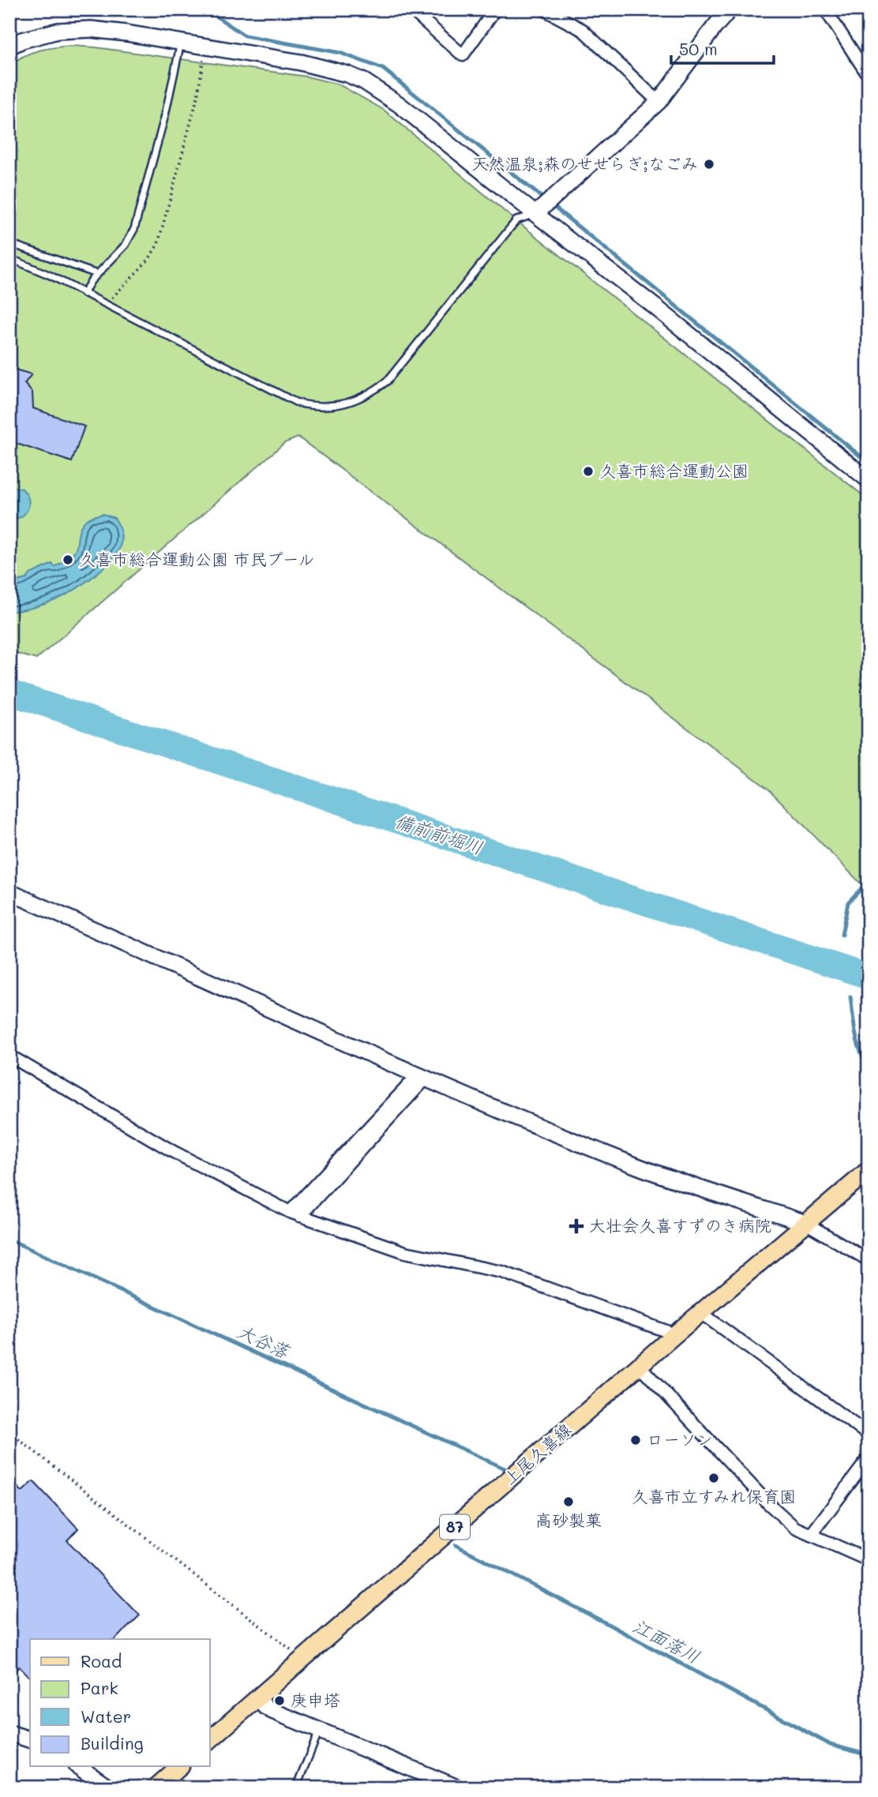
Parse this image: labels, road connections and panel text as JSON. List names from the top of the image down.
{
  "streets": {
    "main road": ["上尾久喜線", "87"]
  },
  "water": ["備前前堀川", "大谷落", "江面落川"],
  "places": {
    "other": [
      "天然温泉;森のせせらぎ;なごみ",
      "久喜市総合運動公園",
      "久喜市総合運動公園 市民プール",
      "ローソン",
      "久喜市立すみれ保育園",
      "高砂製菓",
      "庚申塔"
    ],
    "health": ["大壮会久喜すずのき病院"]
  },
  "legend": [
    "Road",
    "Park",
    "Water",
    "Building"
  ],
  "scale_bar": "50 m"
}
